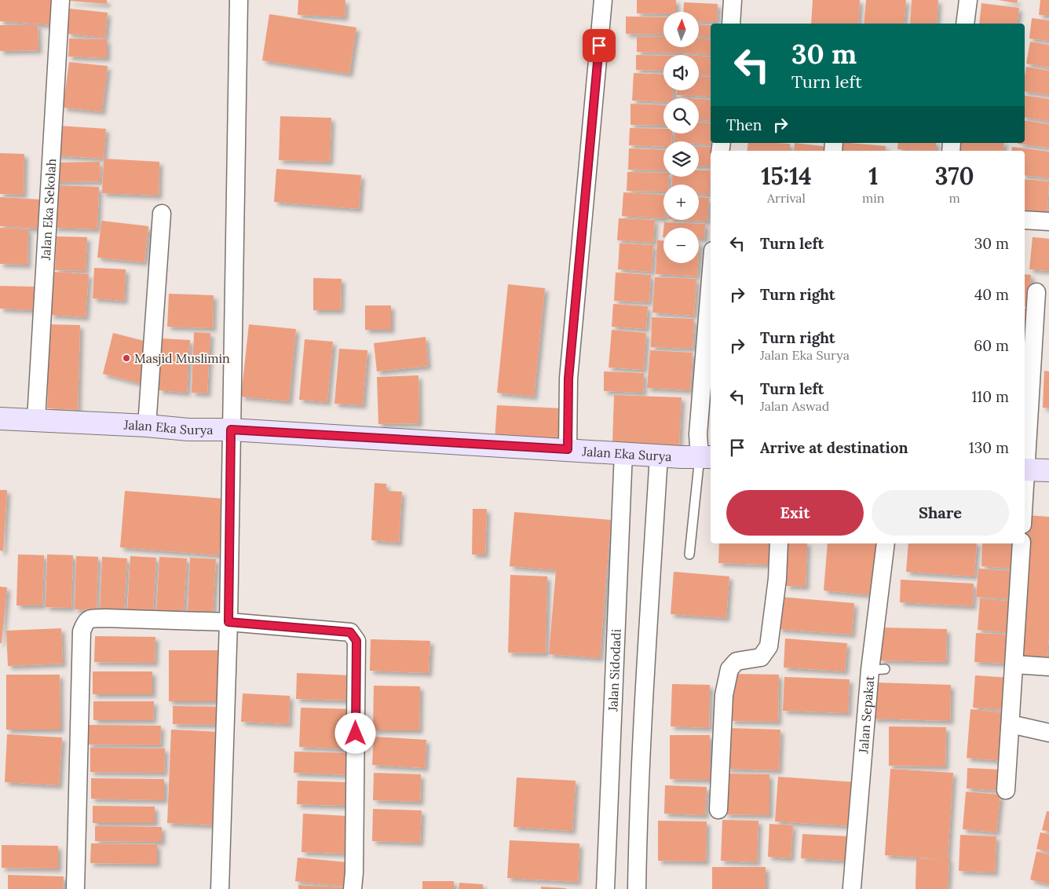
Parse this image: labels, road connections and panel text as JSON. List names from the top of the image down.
{
  "streets": {
    "street": [
      "Jalan Eka Sekolah",
      "Jalan Eka Surya",
      "Jalan Sidodadi",
      "Jalan Sepakat"
    ]
  },
  "crossings": [
    ["Jalan Eka Sekolah", "Jalan Eka Surya"],
    ["Jalan Eka Surya", "Jalan Sidodadi"]
  ],
  "places": ["Masjid Muslimin"],
  "north": "top",
  "page": {
    "map_buttons": ["+", "−"],
    "turn": ["30 m", "Turn left"],
    "then": "Then",
    "eta": [
      "15:14",
      "Arrival",
      "1",
      "min",
      "370",
      "m"
    ],
    "list": [
      {
        "name": "Turn left",
        "value": "30 m"
      },
      {
        "name": "Turn right",
        "value": "40 m"
      },
      {
        "name": "Turn right",
        "note": "Jalan Eka Surya",
        "value": "60 m"
      },
      {
        "name": "Turn left",
        "note": "Jalan Aswad",
        "value": "110 m"
      },
      {
        "name": "Arrive at destination",
        "value": "130 m"
      }
    ],
    "buttons": ["Exit", "Share"]
  }
}
